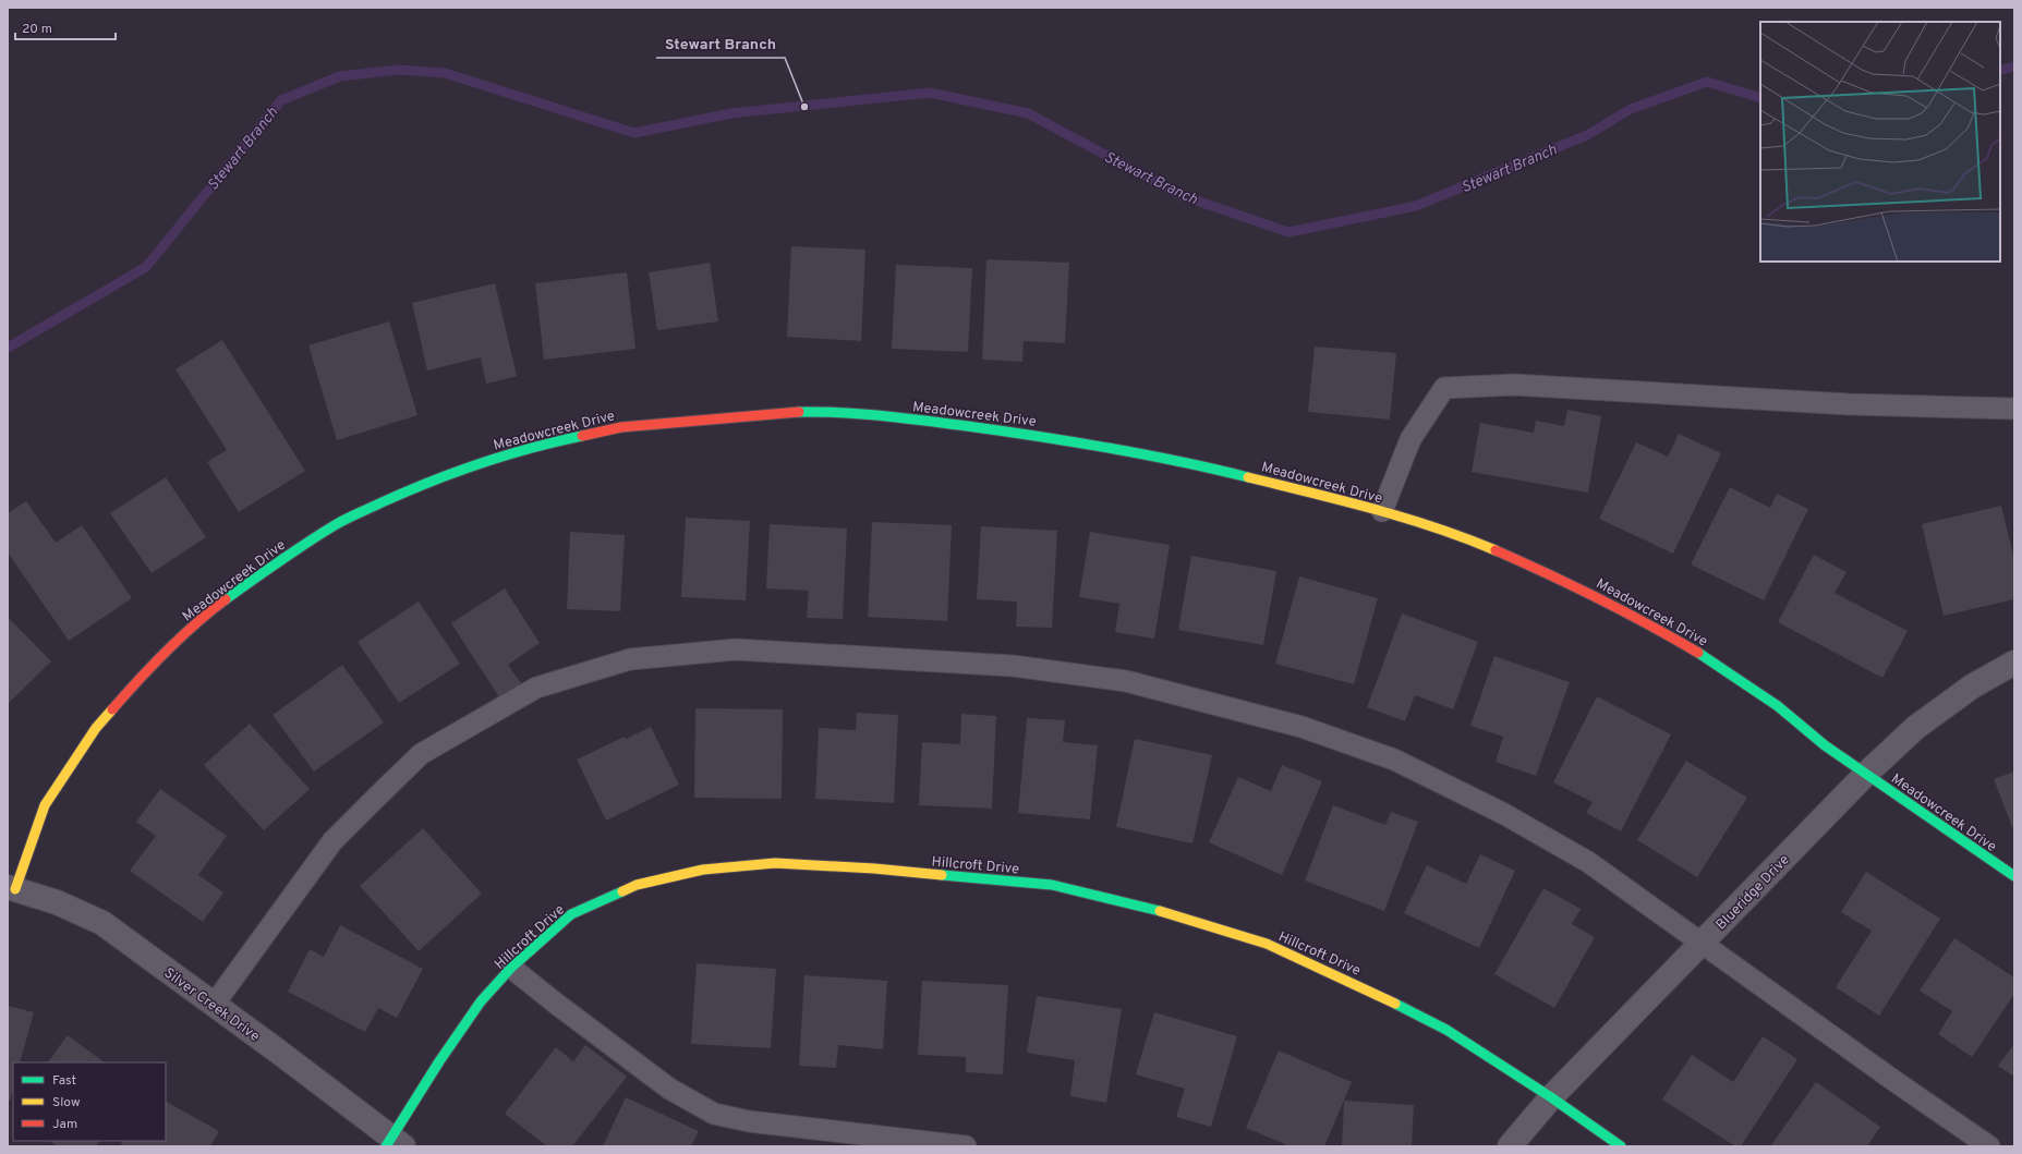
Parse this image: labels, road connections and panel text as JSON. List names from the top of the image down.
{
  "streets": {
    "street": [
      "Meadowcreek Drive",
      "Hillcroft Drive",
      "Blueridge Drive",
      "Silver Creek Drive"
    ]
  },
  "crossings": [
    ["Meadowcreek Drive", "Blueridge Drive"],
    ["Meadowcreek Drive", "Silver Creek Drive"],
    ["Hillcroft Drive", "Blueridge Drive"],
    ["Hillcroft Drive", "Silver Creek Drive"]
  ],
  "water": ["Stewart Branch"],
  "places": ["Stewart Branch"],
  "legend": ["Fast", "Slow", "Jam"],
  "scale_bar": "20 m"
}
